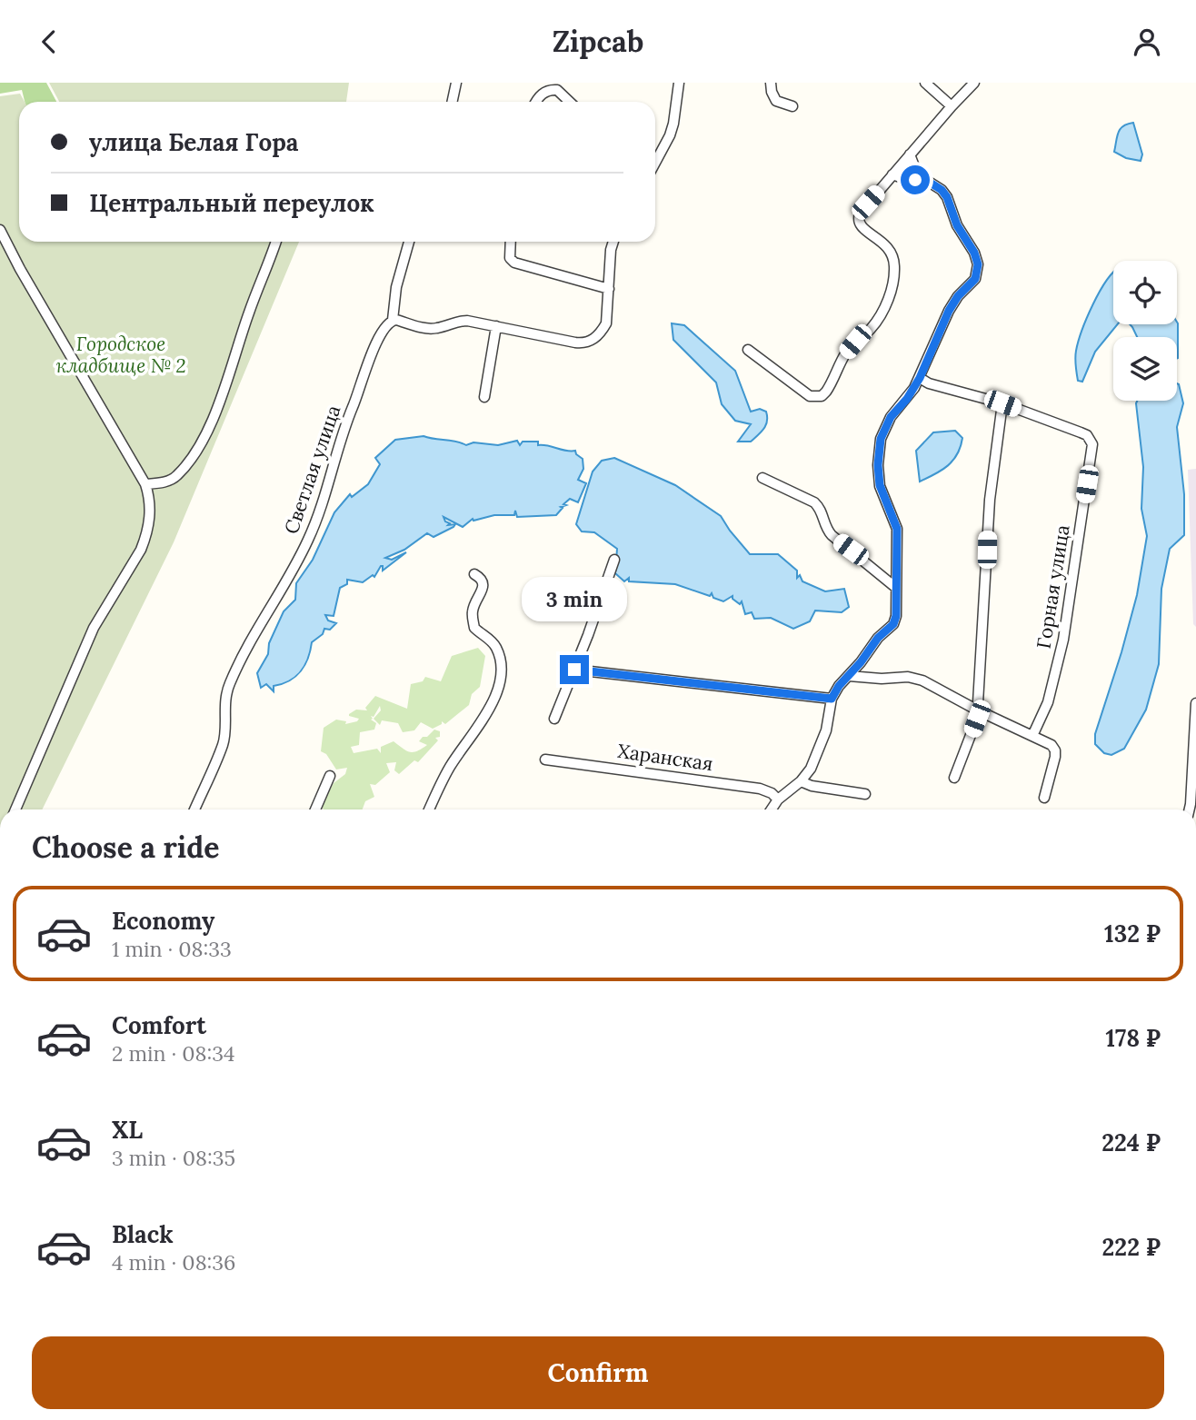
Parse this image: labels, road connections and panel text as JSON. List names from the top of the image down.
{
  "streets": {
    "street": ["Светлая улица", "Горная улица", "Харанская"]
  },
  "parks": ["Городское кладбище № 2"],
  "page": {
    "header": "Zipcab",
    "banner": ["улица Белая Гора", "Центральный переулок"],
    "bubble": "3 min",
    "heading": "Choose a ride",
    "list": [
      {
        "name": "Economy",
        "note": "1 min · 08:33",
        "value": "132 ₽"
      },
      {
        "name": "Comfort",
        "note": "2 min · 08:34",
        "value": "178 ₽"
      },
      {
        "name": "XL",
        "note": "3 min · 08:35",
        "value": "224 ₽"
      },
      {
        "name": "Black",
        "note": "4 min · 08:36",
        "value": "222 ₽"
      }
    ],
    "buttons": "Confirm"
  }
}
